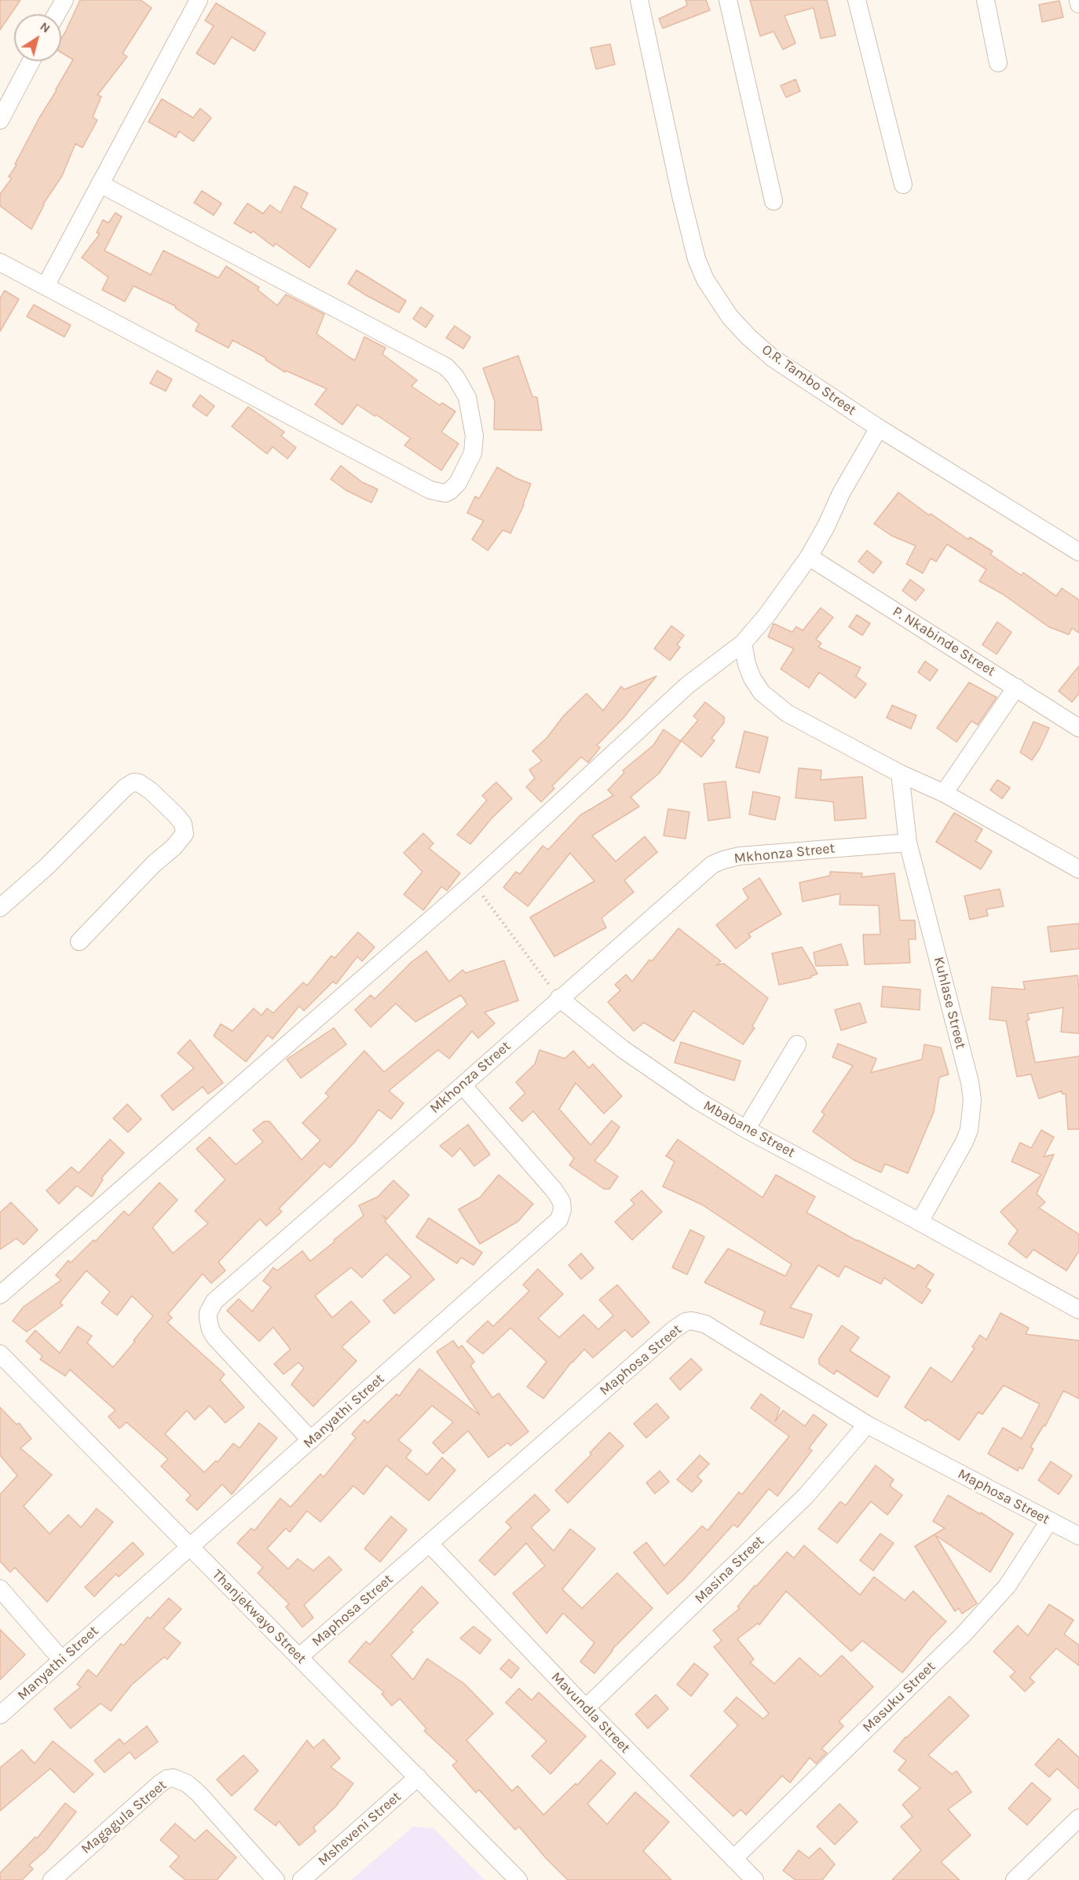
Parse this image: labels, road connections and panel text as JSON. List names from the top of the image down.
{
  "streets": {
    "street": [
      "O.R. Tambo Street",
      "P. Nkabinde Street",
      "Mkhonza Street",
      "Kuhlase Street",
      "Mbabane Street",
      "Maphosa Street",
      "Manyathi Street",
      "Masina Street",
      "Thanjekwayo Street",
      "Masuku Street",
      "Mavundla Street",
      "Magagula Street",
      "Msheveni Street"
    ]
  },
  "crossings": [
    ["Mkhonza Street", "Kuhlase Street"],
    ["Mkhonza Street", "Mbabane Street"],
    ["Mkhonza Street", "Manyathi Street"],
    ["Kuhlase Street", "Mbabane Street"],
    ["Maphosa Street", "Masina Street"],
    ["Maphosa Street", "Thanjekwayo Street"],
    ["Maphosa Street", "Masuku Street"],
    ["Maphosa Street", "Mavundla Street"],
    ["Manyathi Street", "Thanjekwayo Street"],
    ["Masina Street", "Mavundla Street"],
    ["Thanjekwayo Street", "Msheveni Street"],
    ["Masuku Street", "Mavundla Street"]
  ],
  "north": "top right"
}
